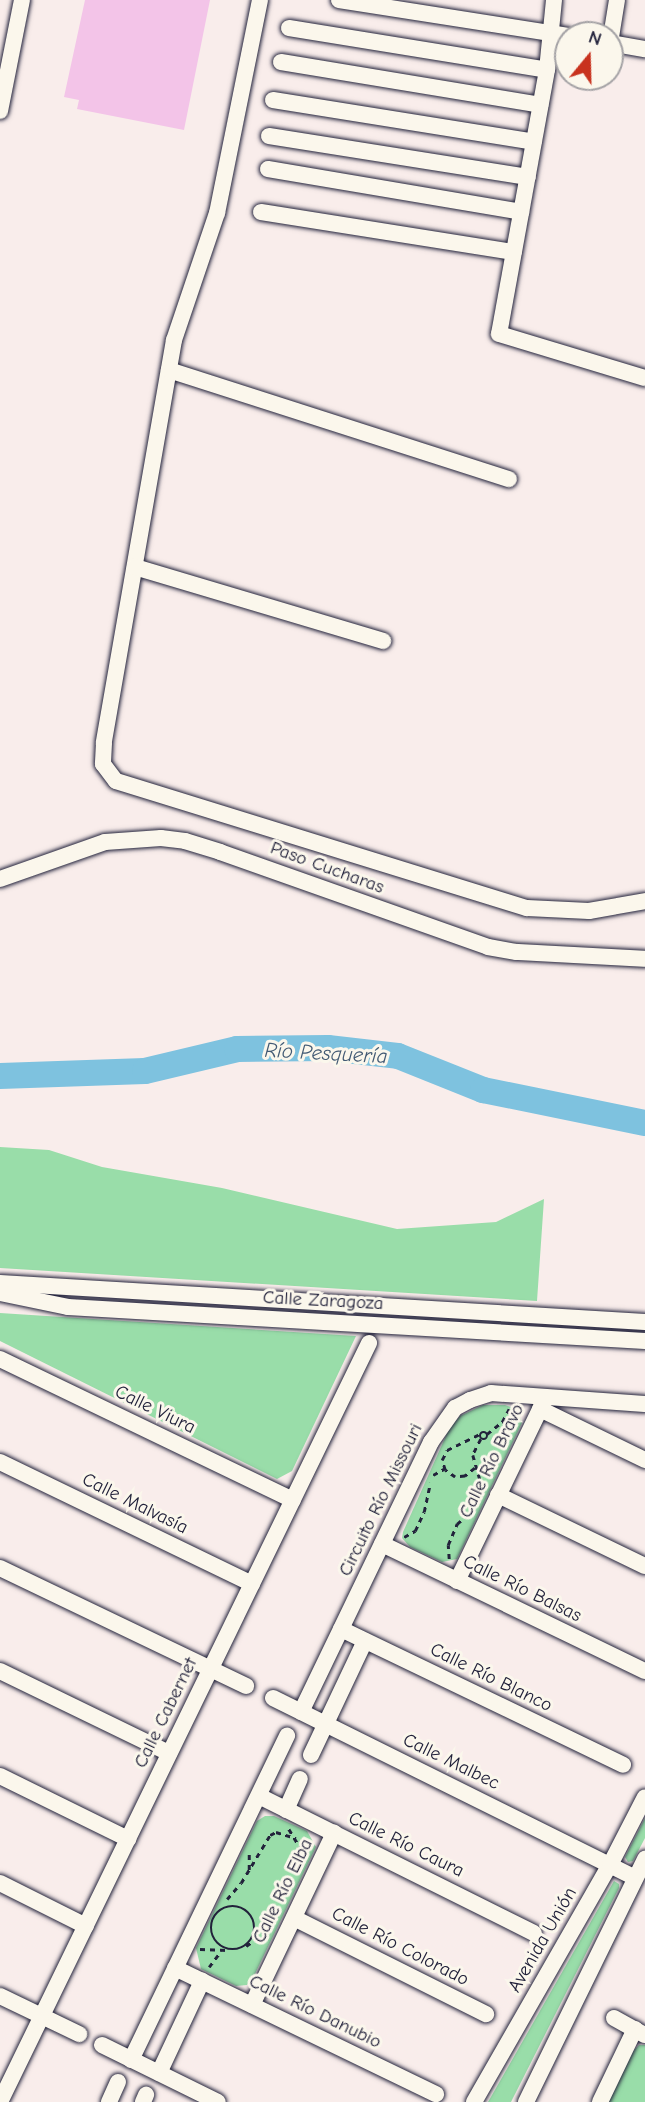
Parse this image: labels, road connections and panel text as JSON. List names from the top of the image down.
{
  "streets": {
    "street": [
      "Paso Cucharas",
      "Calle Zaragoza",
      "Calle Viura",
      "Calle Río Bravo",
      "Circuito Río Missouri",
      "Calle Malvasía",
      "Calle Río Balsas",
      "Calle Río Blanco",
      "Calle Cabernet",
      "Calle Malbec",
      "Calle Río Caura",
      "Calle Río Elba",
      "Avenida Unión",
      "Calle Río Colorado",
      "Calle Río Danubio"
    ]
  },
  "crossings": [
    ["Calle Viura", "Calle Cabernet"],
    ["Calle Río Bravo", "Circuito Río Missouri"],
    ["Calle Río Bravo", "Calle Río Balsas"],
    ["Circuito Río Missouri", "Calle Río Balsas"],
    ["Circuito Río Missouri", "Calle Río Blanco"],
    ["Circuito Río Missouri", "Calle Malbec"],
    ["Calle Malvasía", "Calle Cabernet"],
    ["Calle Malbec", "Avenida Unión"],
    ["Calle Río Caura", "Calle Río Elba"],
    ["Calle Río Elba", "Calle Río Colorado"],
    ["Calle Río Elba", "Calle Río Danubio"]
  ],
  "water": ["Río Pesquería"],
  "north": "top"
}
